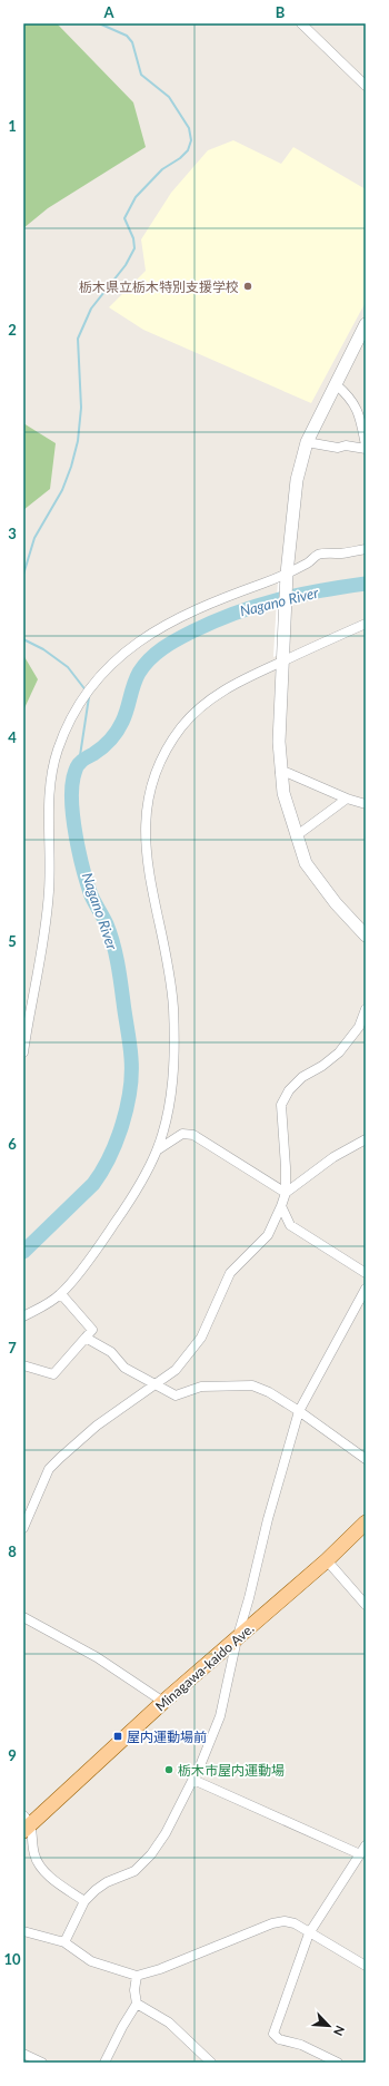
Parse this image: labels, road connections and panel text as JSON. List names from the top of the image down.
{
  "streets": {
    "main road": ["Minagawa-kaido Ave."]
  },
  "water": ["Nagano River"],
  "places": {
    "other": ["栃木県立栃木特別支援学校", "栃木市屋内運動場"],
    "transit": ["屋内運動場前"]
  },
  "north": "bottom right",
  "grid": {
    "columns": ["A", "B"],
    "rows": [
      "1",
      "2",
      "3",
      "4",
      "5",
      "6",
      "7",
      "8",
      "9",
      "10"
    ]
  }
}
